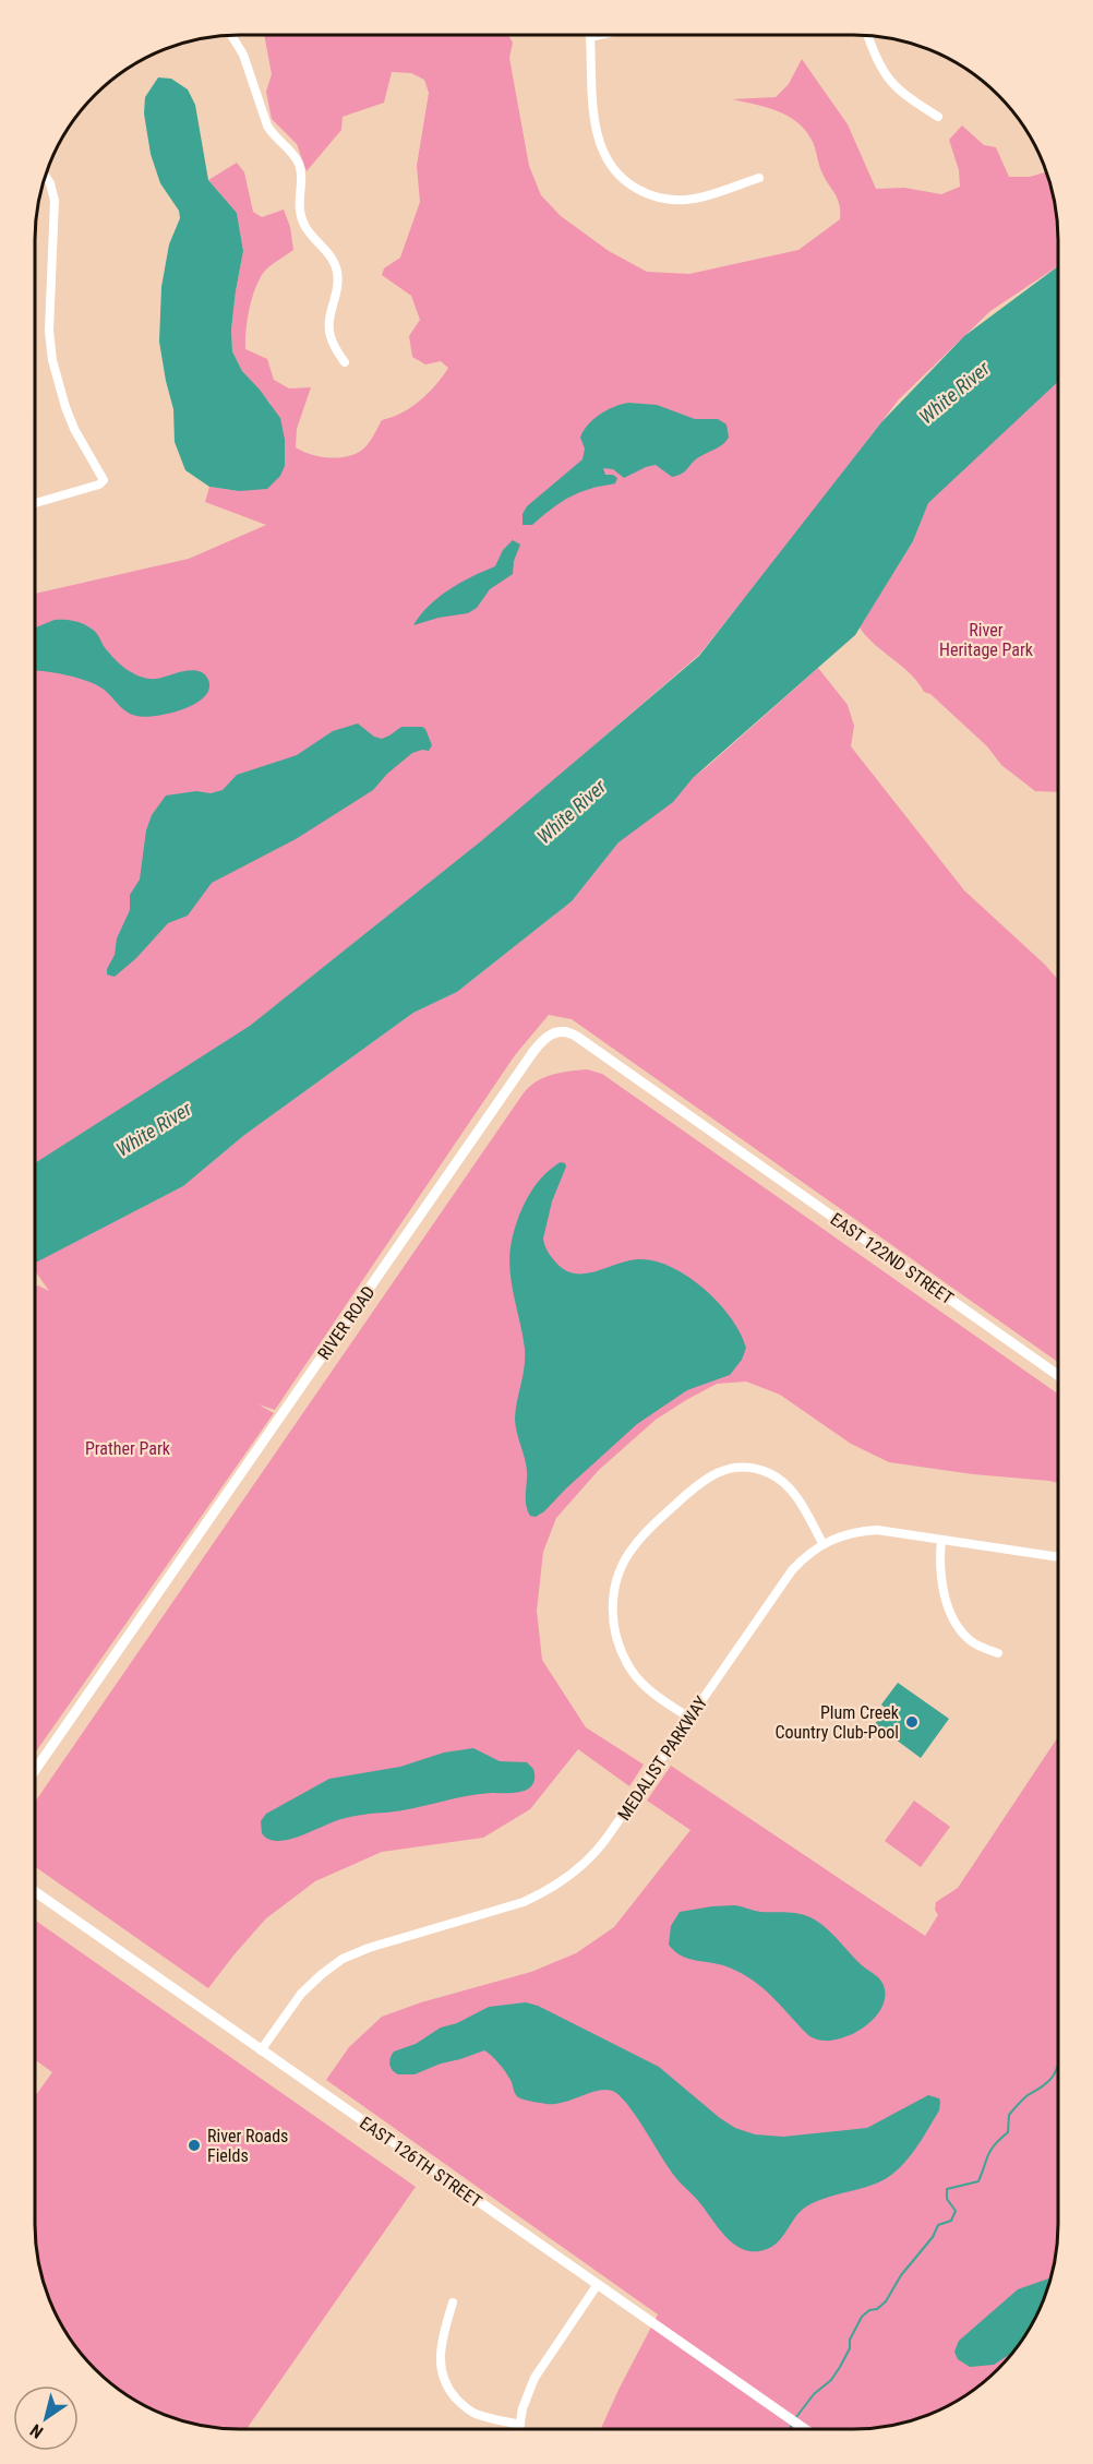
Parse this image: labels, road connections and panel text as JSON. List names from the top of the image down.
{
  "streets": {
    "street": [
      "EAST 122ND STREET",
      "RIVER ROAD",
      "MEDALIST PARKWAY",
      "EAST 126TH STREET"
    ]
  },
  "crossings": [
    ["EAST 122ND STREET", "RIVER ROAD"],
    ["MEDALIST PARKWAY", "EAST 126TH STREET"]
  ],
  "water": ["White River"],
  "parks": ["River Heritage Park", "Prather Park"],
  "places": ["Plum Creek Country Club-Pool", "River Roads Fields"],
  "north": "bottom left"
}
